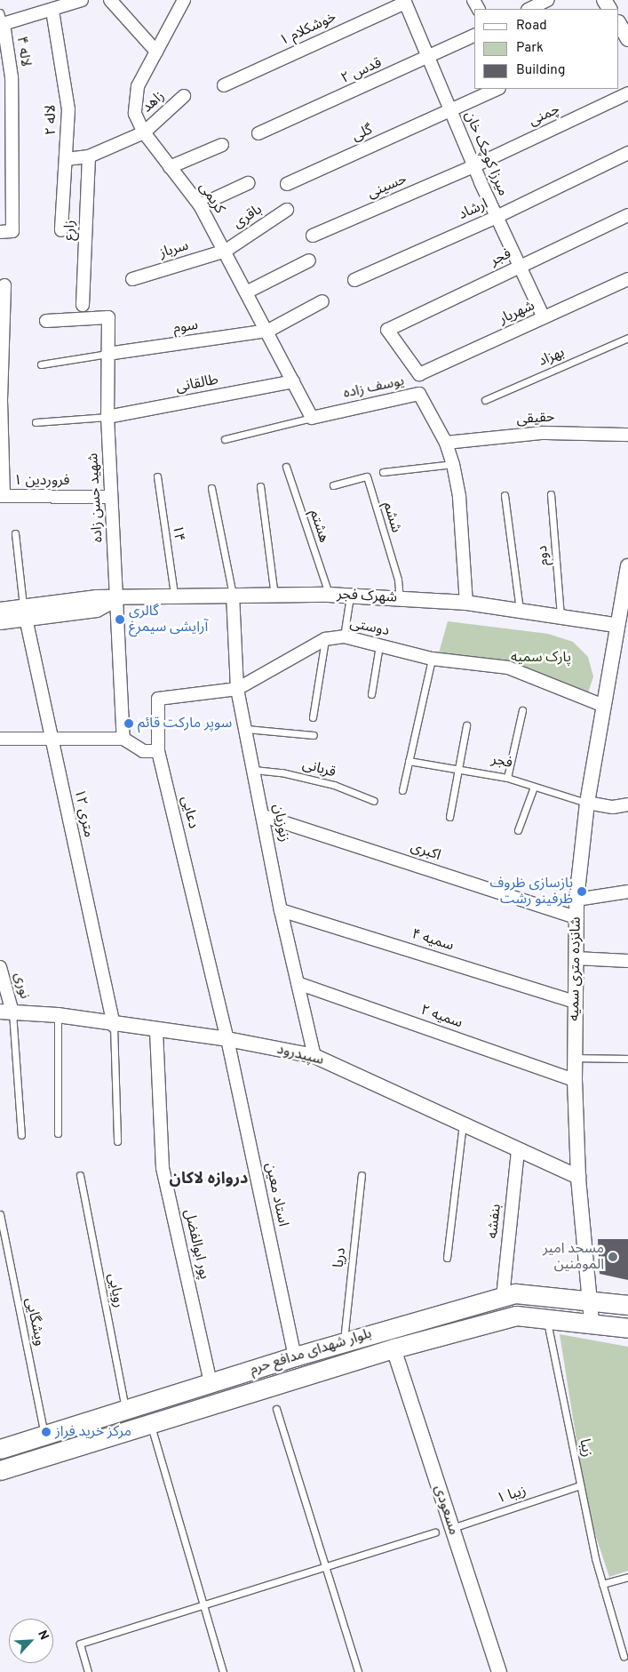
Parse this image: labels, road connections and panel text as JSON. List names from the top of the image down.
{
  "streets": {
    "main road": ["بلوار شهدای مدافع حرم"],
    "street": [
      "خوشکلام ۱",
      "لاله ۴",
      "قدس ۲",
      "زاهد",
      "چمنی",
      "لاله ۲",
      "گلی",
      "میرزا کوچک خان",
      "حسینی",
      "کریمی",
      "ارشاد",
      "باقری",
      "زارع",
      "سرباز",
      "فجر",
      "شهریار",
      "سوم",
      "طالقانی",
      "یوسف زاده",
      "حقیقی",
      "فروردین ۱",
      "شهید حسن زاده",
      "شهرک فجر",
      "دوستی",
      "دعایی",
      "۱۲ متری",
      "زنوزیان",
      "اکبری",
      "سمیه ۴",
      "شانزده متری سمیه",
      "نوری",
      "سمیه ۲",
      "سپیدرود",
      "استاد معین",
      "بنفشه",
      "پور ابوالفضل",
      "مسعودی"
    ],
    "lane": [
      "بهزاد",
      "ششم",
      "هشتم",
      "۱۴",
      "دوم",
      "قربانی",
      "دریا",
      "رویایی",
      "ویشگایی",
      "زیبا",
      "زیبا ۱"
    ]
  },
  "crossings": [
    ["خوشکلام ۱", "میرزا کوچک خان"],
    ["قدس ۲", "میرزا کوچک خان"],
    ["زاهد", "لاله ۲"],
    ["زاهد", "کریمی"],
    ["زاهد", "زارع"],
    ["چمنی", "میرزا کوچک خان"],
    ["چمنی", "حسینی"],
    ["گلی", "میرزا کوچک خان"],
    ["میرزا کوچک خان", "حسینی"],
    ["میرزا کوچک خان", "ارشاد"],
    ["میرزا کوچک خان", "فجر"],
    ["میرزا کوچک خان", "شهریار"],
    ["کریمی", "باقری"],
    ["کریمی", "سرباز"],
    ["کریمی", "سوم"],
    ["کریمی", "طالقانی"],
    ["کریمی", "یوسف زاده"],
    ["باقری", "سرباز"],
    ["فجر", "شهریار"],
    ["فجر", "شانزده متری سمیه"],
    ["سوم", "شهید حسن زاده"],
    ["طالقانی", "شهید حسن زاده"],
    ["یوسف زاده", "حقیقی"],
    ["یوسف زاده", "شهرک فجر"],
    ["فروردین ۱", "شهید حسن زاده"],
    ["شهید حسن زاده", "شهرک فجر"],
    ["ششم", "شهرک فجر"],
    ["هشتم", "شهرک فجر"],
    ["۱۴", "شهرک فجر"],
    ["دوم", "شهرک فجر"],
    ["شهرک فجر", "۱۲ متری"],
    ["شهرک فجر", "زنوزیان"],
    ["شهرک فجر", "شانزده متری سمیه"],
    ["دوستی", "دعایی"],
    ["دوستی", "زنوزیان"],
    ["دوستی", "شانزده متری سمیه"],
    ["قربانی", "زنوزیان"],
    ["دعایی", "سپیدرود"],
    ["دعایی", "استاد معین"],
    ["۱۲ متری", "سپیدرود"],
    ["زنوزیان", "اکبری"],
    ["زنوزیان", "سمیه ۴"],
    ["زنوزیان", "سمیه ۲"],
    ["زنوزیان", "سپیدرود"],
    ["اکبری", "شانزده متری سمیه"],
    ["سمیه ۴", "شانزده متری سمیه"],
    ["شانزده متری سمیه", "سمیه ۲"],
    ["شانزده متری سمیه", "سپیدرود"],
    ["شانزده متری سمیه", "بلوار شهدای مدافع حرم"],
    ["نوری", "سپیدرود"],
    ["سپیدرود", "استاد معین"],
    ["سپیدرود", "بنفشه"],
    ["سپیدرود", "پور ابوالفضل"],
    ["استاد معین", "بلوار شهدای مدافع حرم"],
    ["بنفشه", "بلوار شهدای مدافع حرم"],
    ["پور ابوالفضل", "بلوار شهدای مدافع حرم"],
    ["دریا", "بلوار شهدای مدافع حرم"],
    ["رویایی", "بلوار شهدای مدافع حرم"],
    ["ویشگایی", "بلوار شهدای مدافع حرم"],
    ["بلوار شهدای مدافع حرم", "زیبا"],
    ["بلوار شهدای مدافع حرم", "مسعودی"],
    ["زیبا", "زیبا ۱"],
    ["زیبا ۱", "مسعودی"]
  ],
  "districts": ["دروازه لاکان"],
  "parks": ["پارک سمیه"],
  "places": [
    "گالری آرایشی سیمرغ",
    "سوپر مارکت قائم",
    "بازسازی ظروف ظرفینو رشت",
    "مسحد امیر المومنین",
    "مرکز خرید فراز"
  ],
  "legend": ["Road", "Park", "Building"],
  "north": "top right"
}
